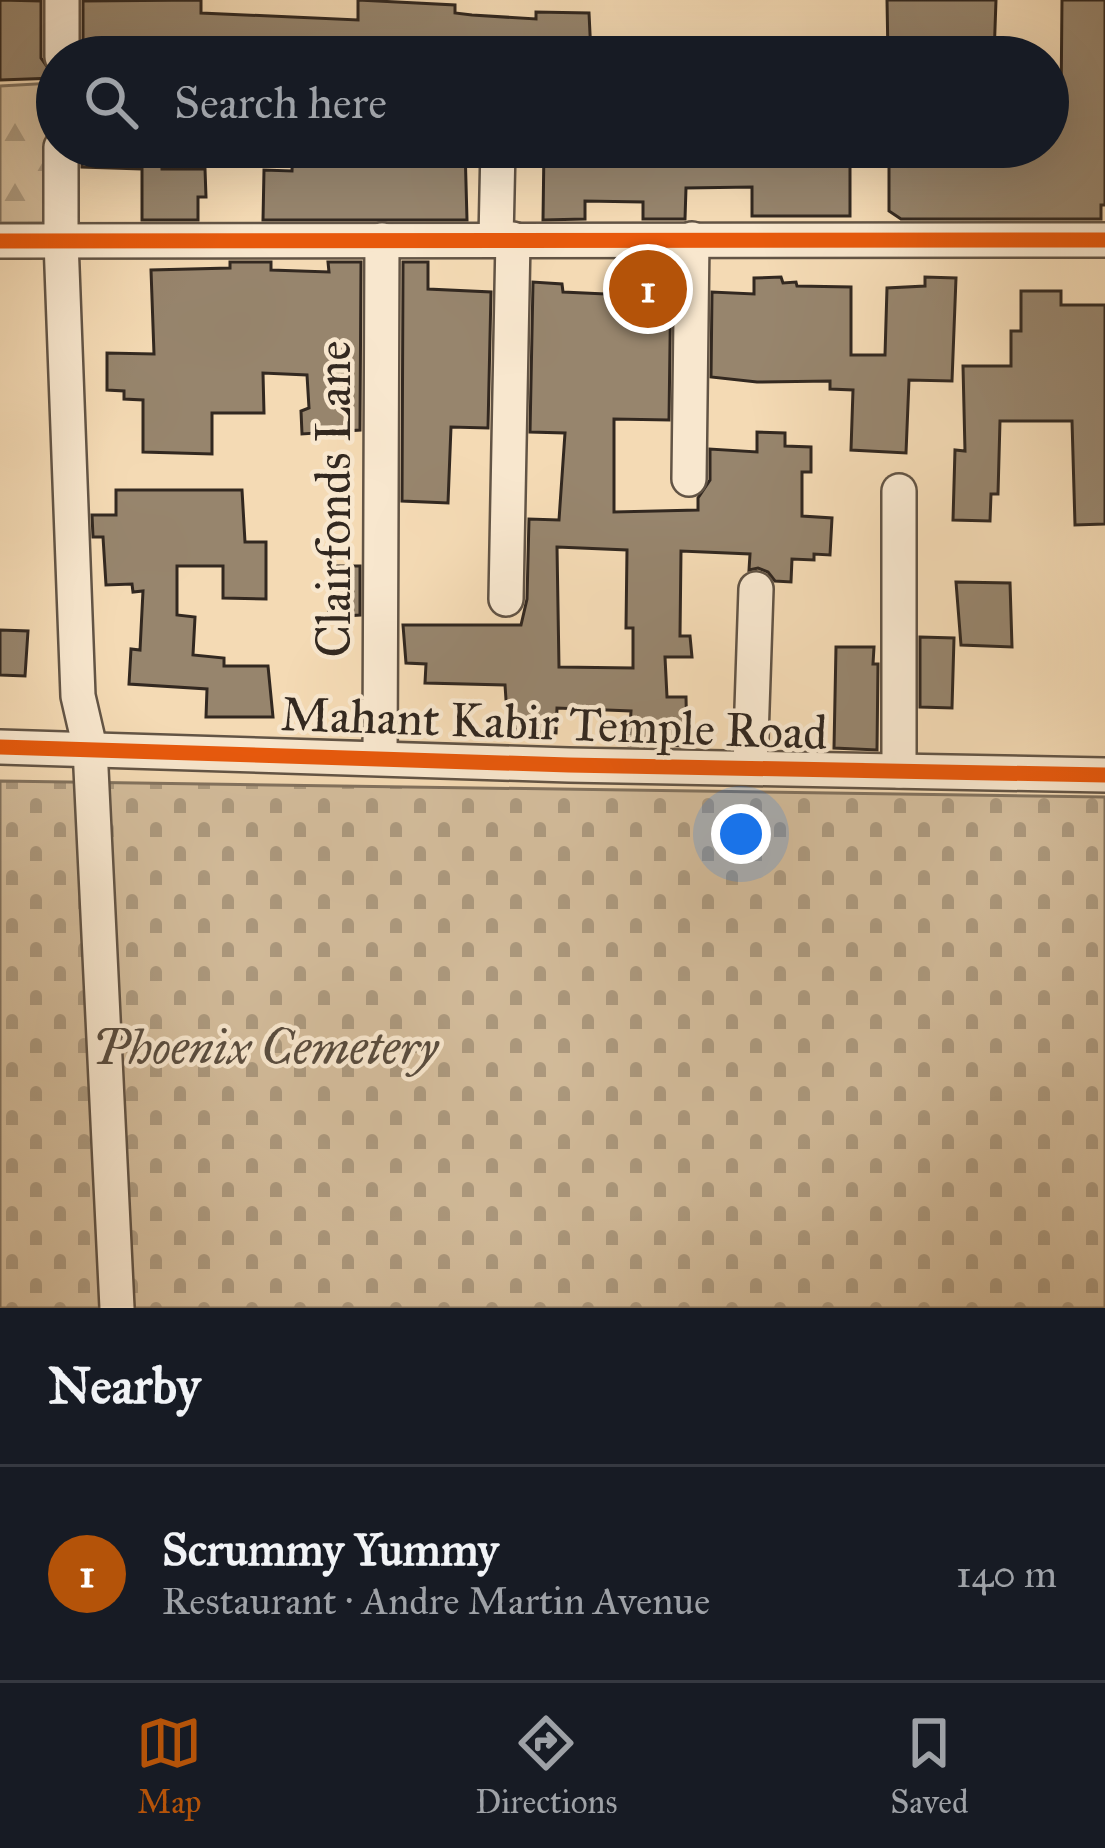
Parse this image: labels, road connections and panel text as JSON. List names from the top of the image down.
{
  "streets": {
    "street": ["Clairfonds Lane", "Mahant Kabir Temple Road"]
  },
  "crossings": [
    ["Clairfonds Lane", "Mahant Kabir Temple Road"]
  ],
  "parks": ["Phoenix Cemetery"],
  "page": {
    "search": "Search here",
    "pins": "1",
    "heading": "Nearby",
    "list": [
      {
        "mark": "1",
        "name": "Scrummy Yummy",
        "note": "Restaurant · Andre Martin Avenue",
        "value": "140 m"
      }
    ],
    "nav": ["Map", "Directions", "Saved"]
  }
}
